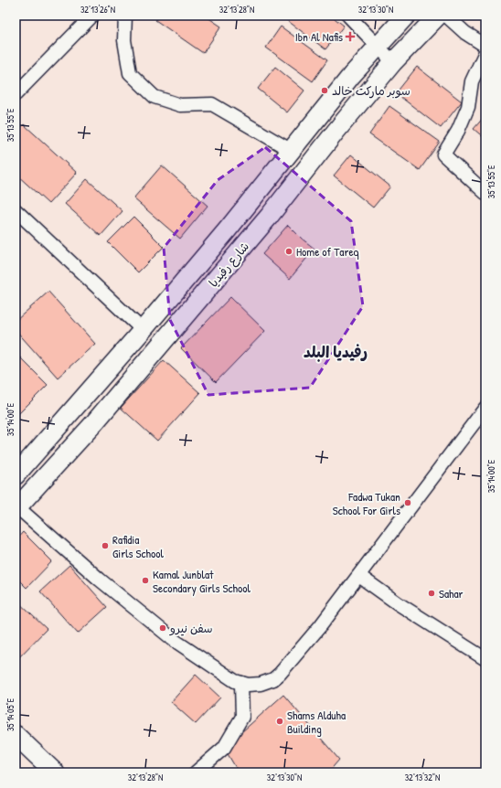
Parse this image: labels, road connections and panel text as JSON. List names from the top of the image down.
{
  "streets": {
    "main road": ["شارع رفيديا"]
  },
  "districts": ["رفيديا البلد"],
  "places": {
    "health": ["Ibn Al Nafis"],
    "other": [
      "سوبر مارکت خالد",
      "Home of Tareq",
      "Fadwa Tukan School For Girls",
      "Rafidia Girls School",
      "Kamal Junblat Secondary Girls School",
      "Sahar",
      "سفن نيرو",
      "Shams Alduha Building"
    ]
  },
  "coordinates": [
    "32°13'26\"N",
    "32°13'28\"N",
    "32°13'30\"N",
    "35°13'55\"E",
    "35°14'00\"E",
    "35°14'05\"E",
    "32°13'32\"N"
  ]
}
